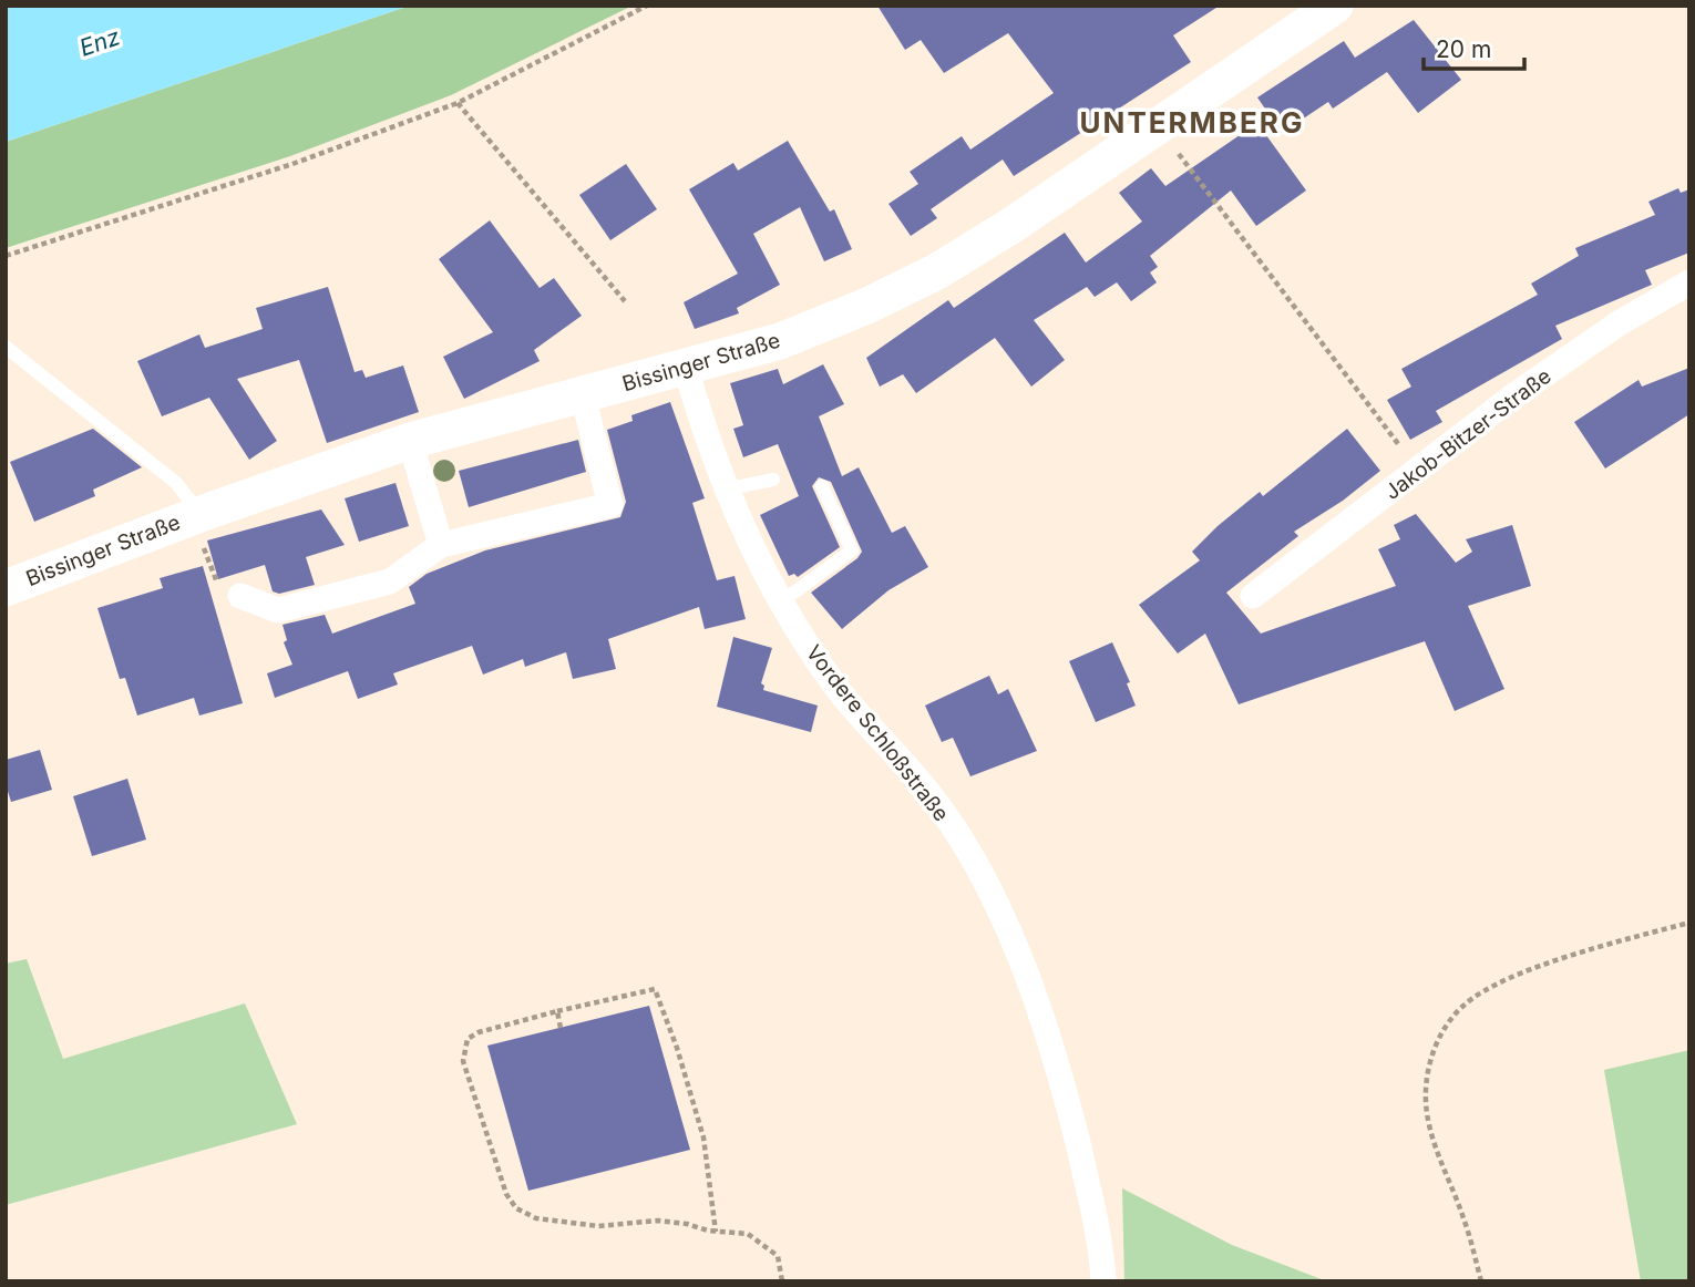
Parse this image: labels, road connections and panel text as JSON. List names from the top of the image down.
{
  "streets": {
    "main road": ["Bissinger Straße"],
    "street": ["Jakob-Bitzer-Straße", "Vordere Schloßstraße"]
  },
  "crossings": [
    ["Bissinger Straße", "Vordere Schloßstraße"]
  ],
  "districts": ["UNTERMBERG"],
  "water": ["Enz"],
  "scale_bar": "20 m"
}
